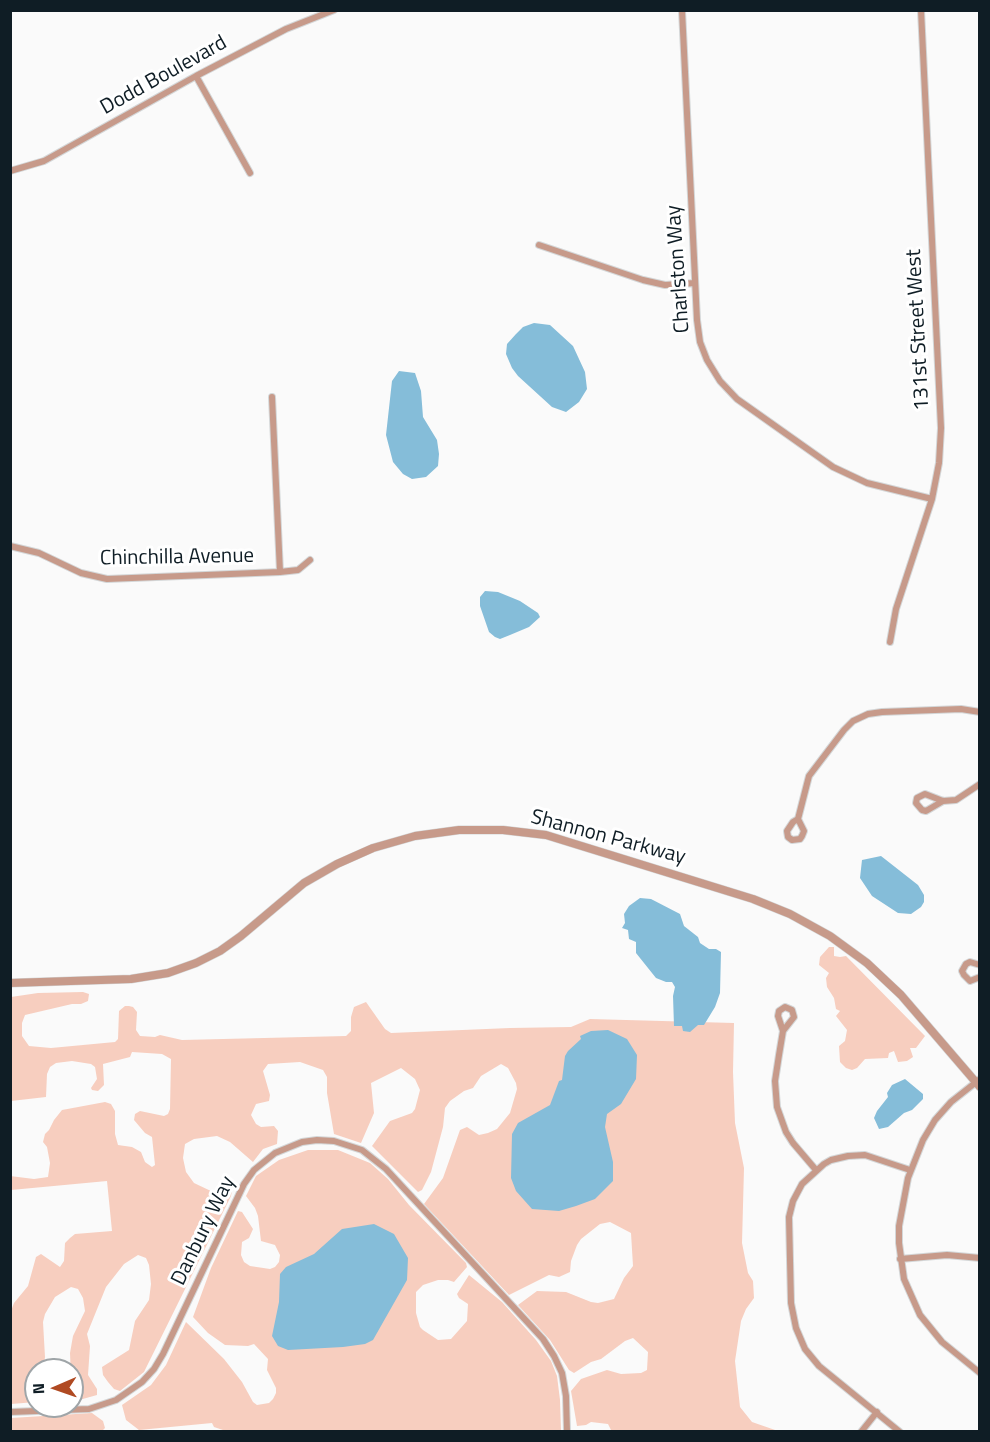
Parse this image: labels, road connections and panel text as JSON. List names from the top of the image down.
{
  "streets": {
    "street": [
      "Dodd Boulevard",
      "Charlston Way",
      "131st Street West",
      "Chinchilla Avenue",
      "Shannon Parkway",
      "Danbury Way"
    ]
  },
  "crossings": [
    ["Charlston Way", "131st Street West"]
  ],
  "north": "left"
}
